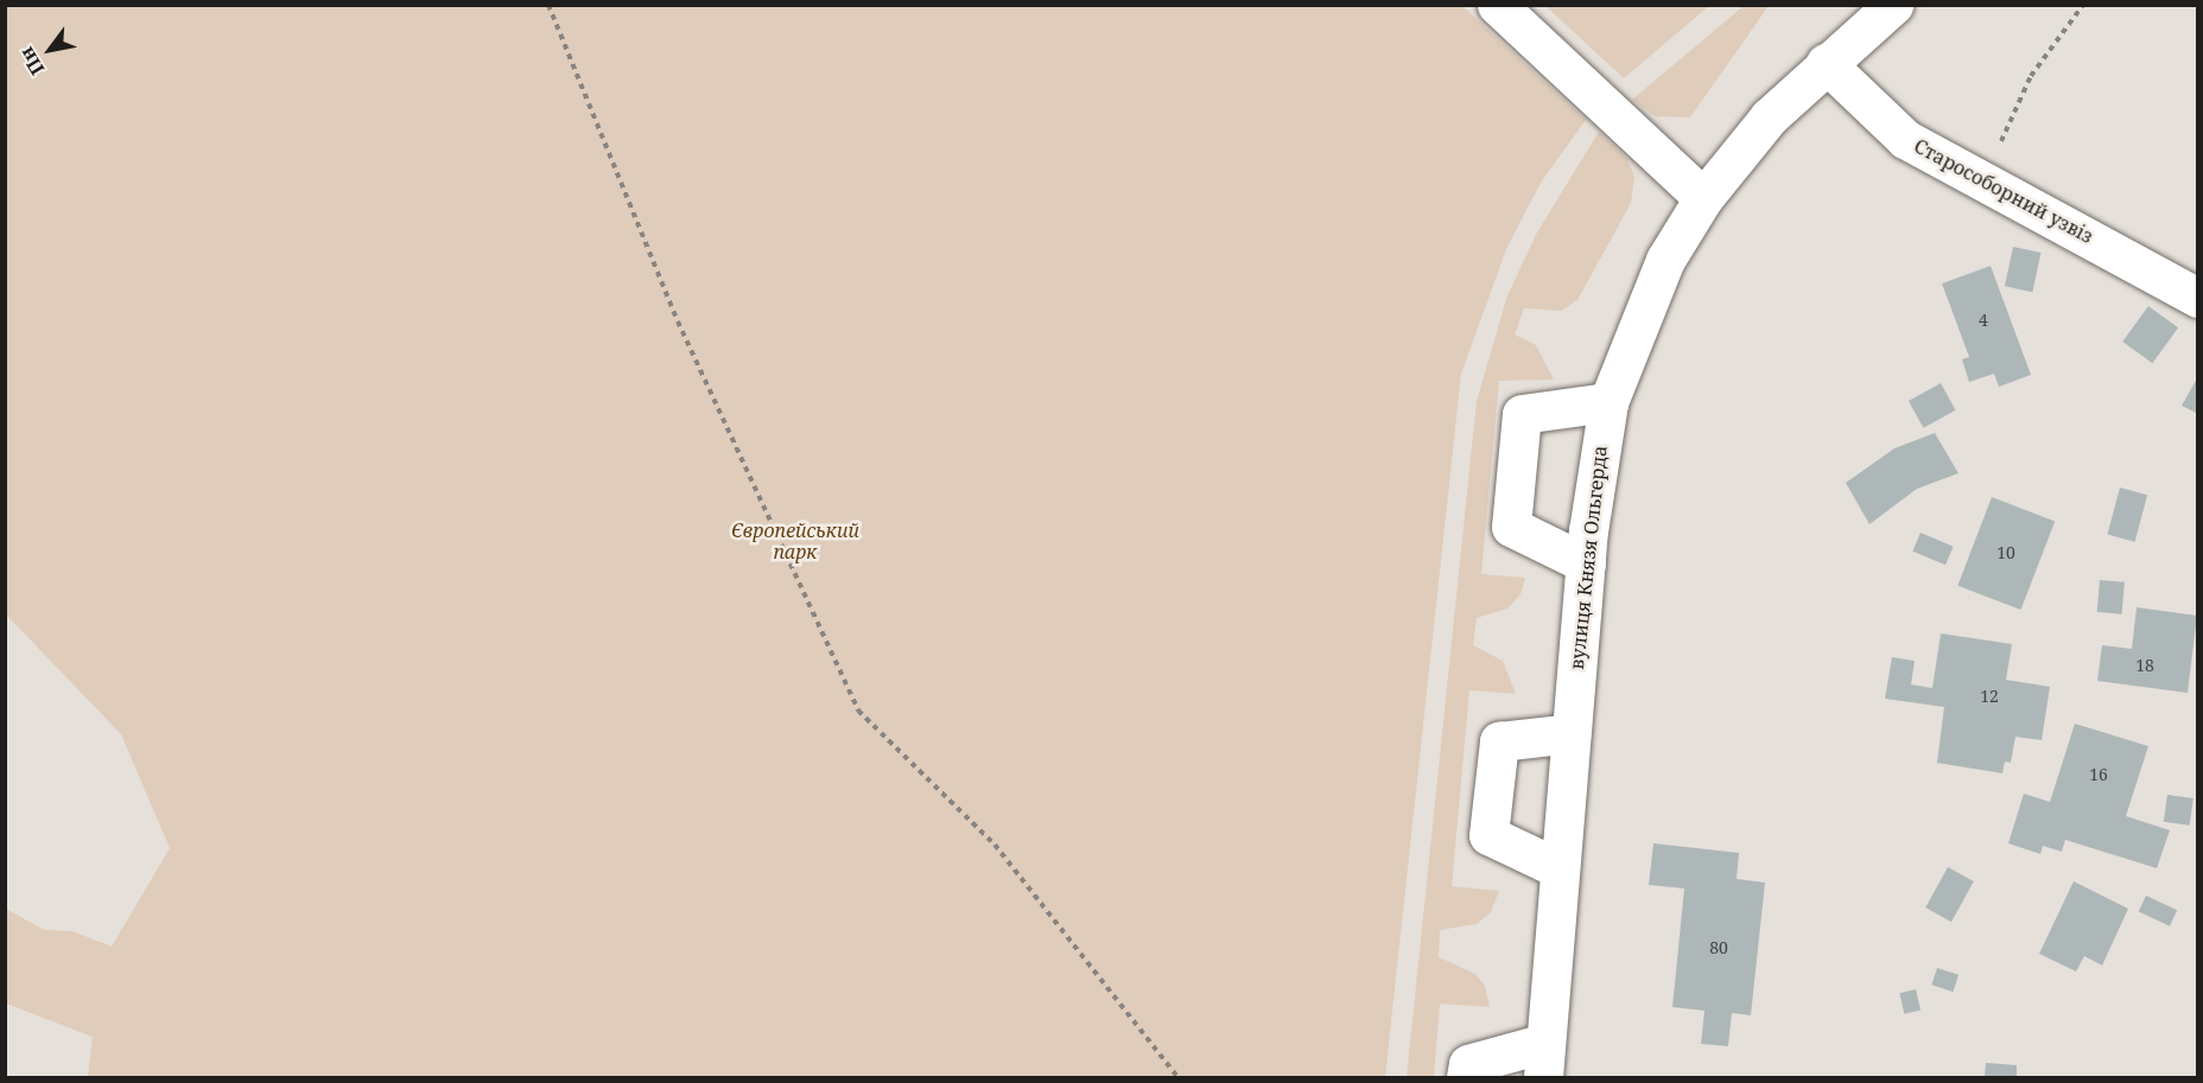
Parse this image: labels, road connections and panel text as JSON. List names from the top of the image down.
{
  "streets": {
    "main road": ["Старособорний узвіз", "вулиця Князя Ольгерда"]
  },
  "crossings": [
    ["Старособорний узвіз", "вулиця Князя Ольгерда"]
  ],
  "parks": ["Європейський парк"],
  "house_numbers": [
    "4",
    "10",
    "18",
    "12",
    "16",
    "80"
  ],
  "north": "bottom left"
}
